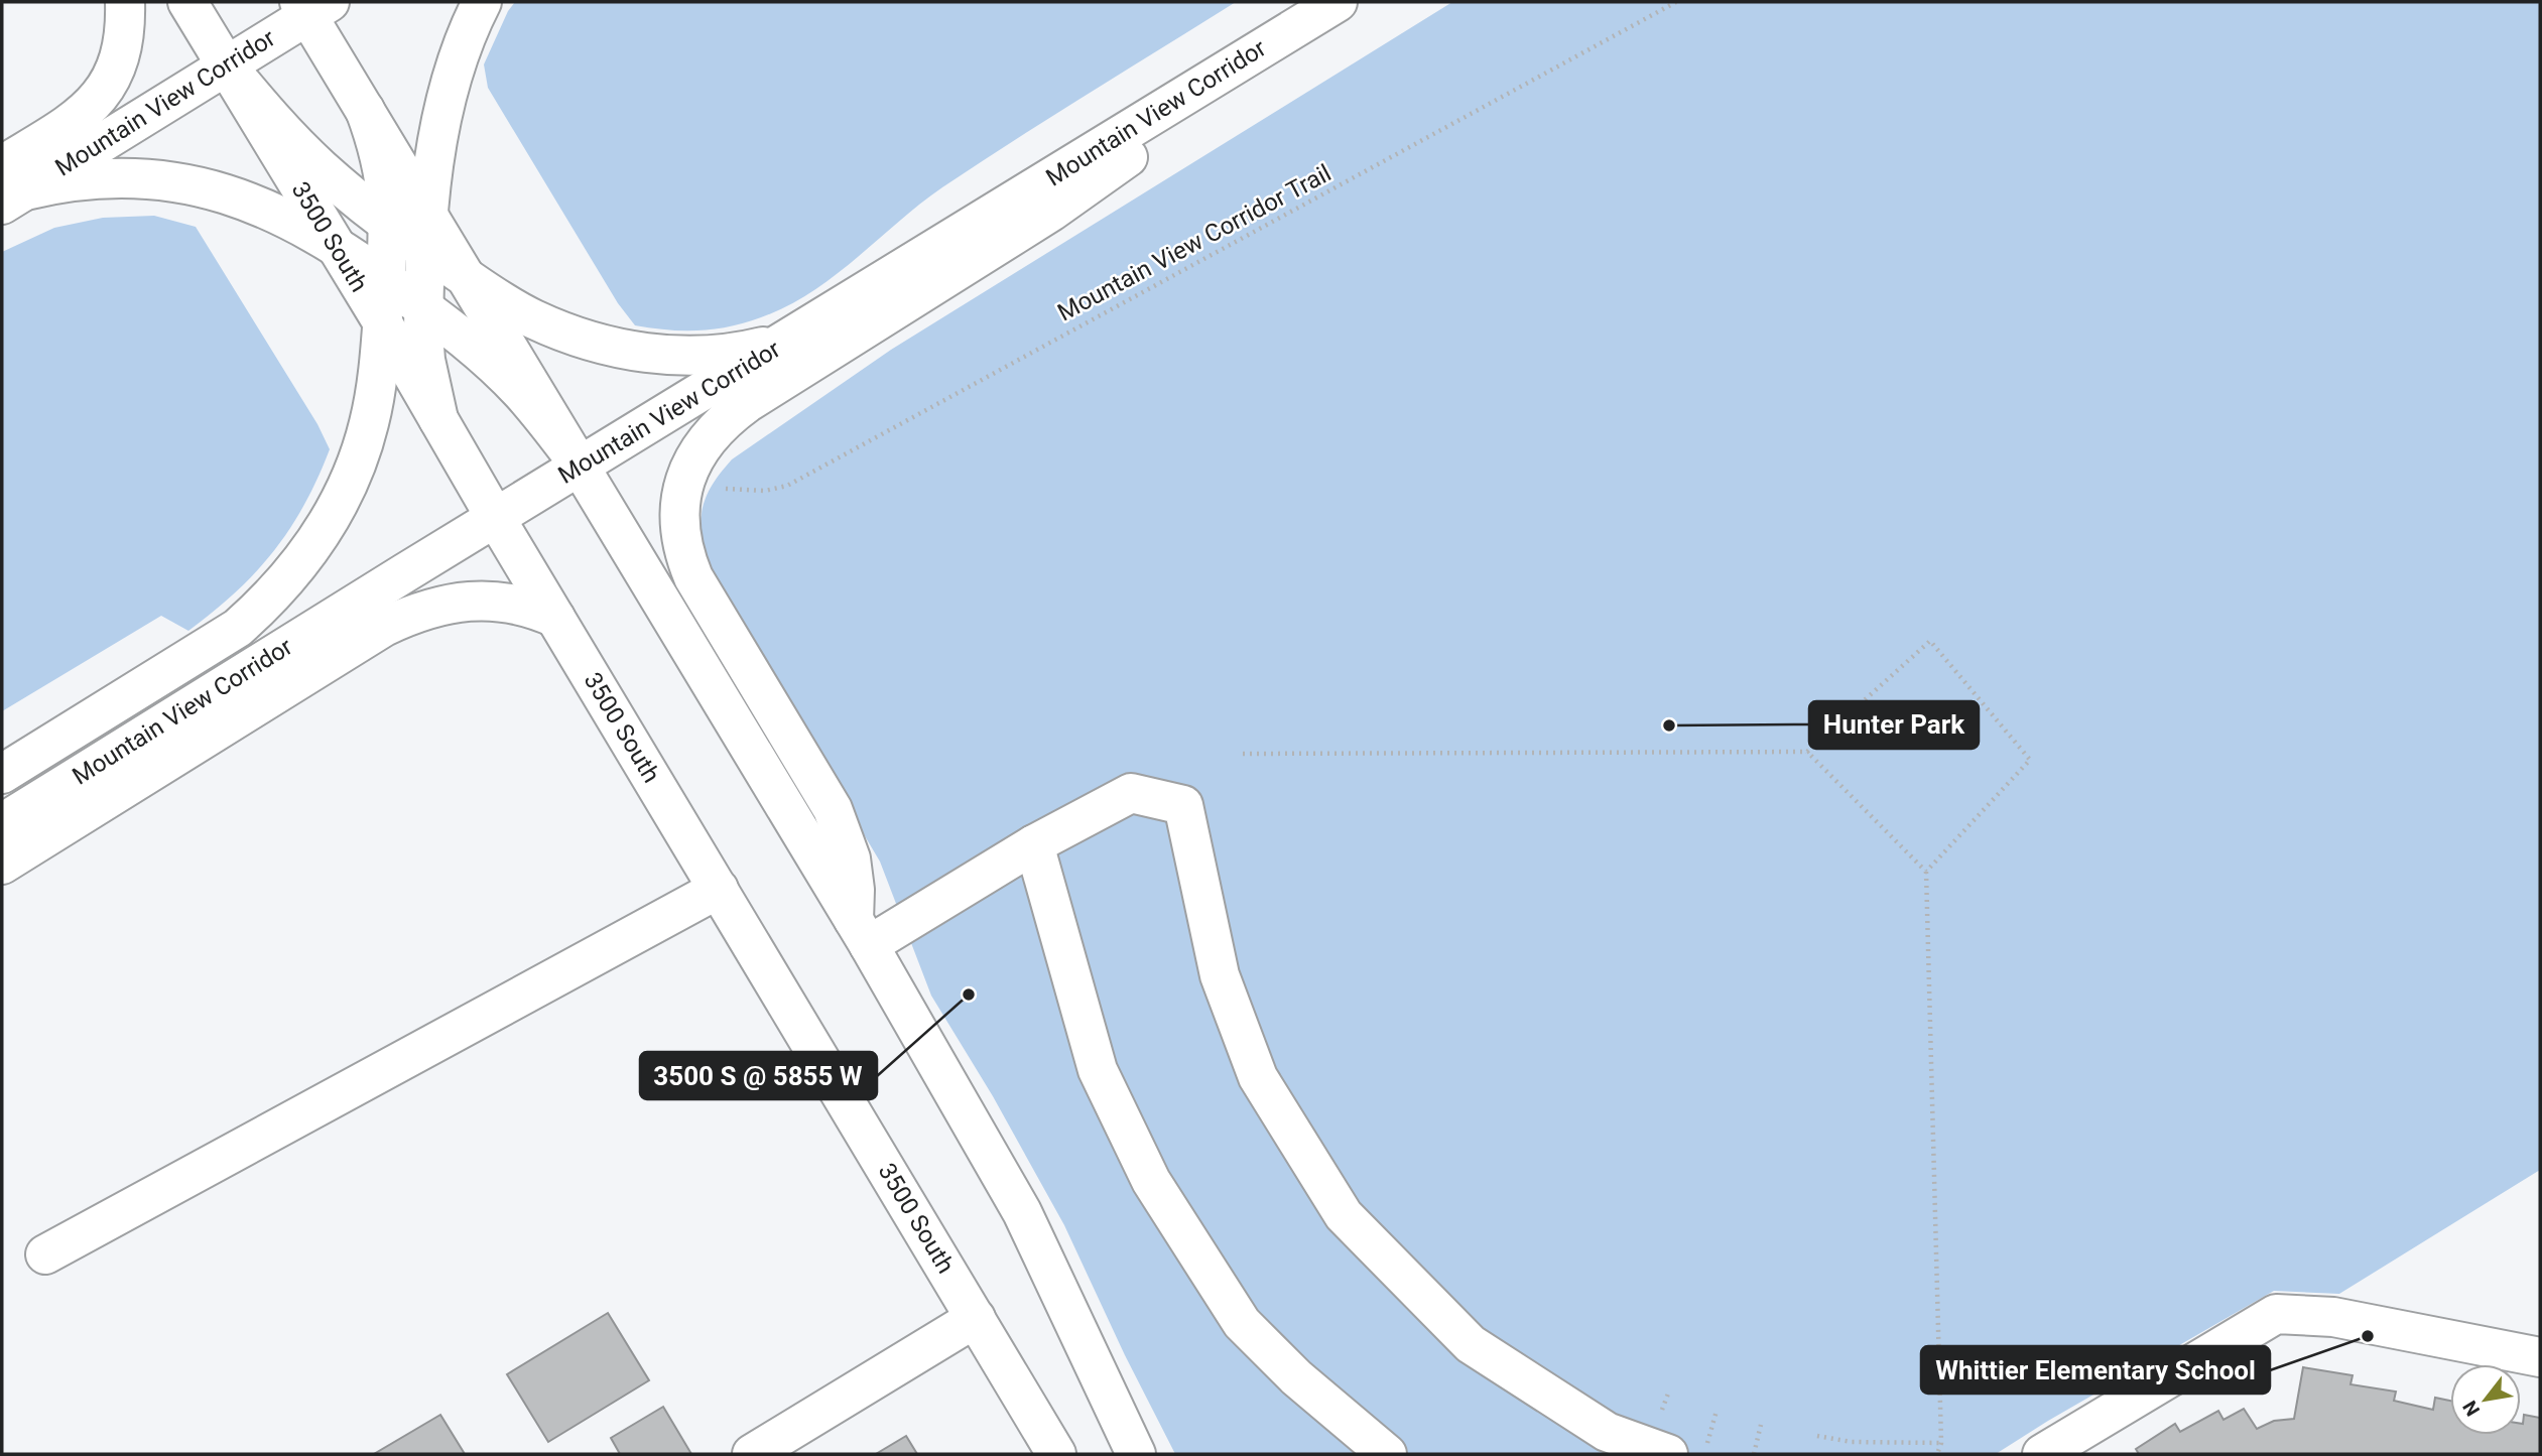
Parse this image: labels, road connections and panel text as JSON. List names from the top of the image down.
{
  "streets": {
    "main road": ["Mountain View Corridor", "3500 South"],
    "path": ["Mountain View Corridor Trail"]
  },
  "crossings": [
    ["Mountain View Corridor", "3500 South"]
  ],
  "places": ["Hunter Park", "3500 S @ 5855 W", "Whittier Elementary School"],
  "north": "bottom left"
}
